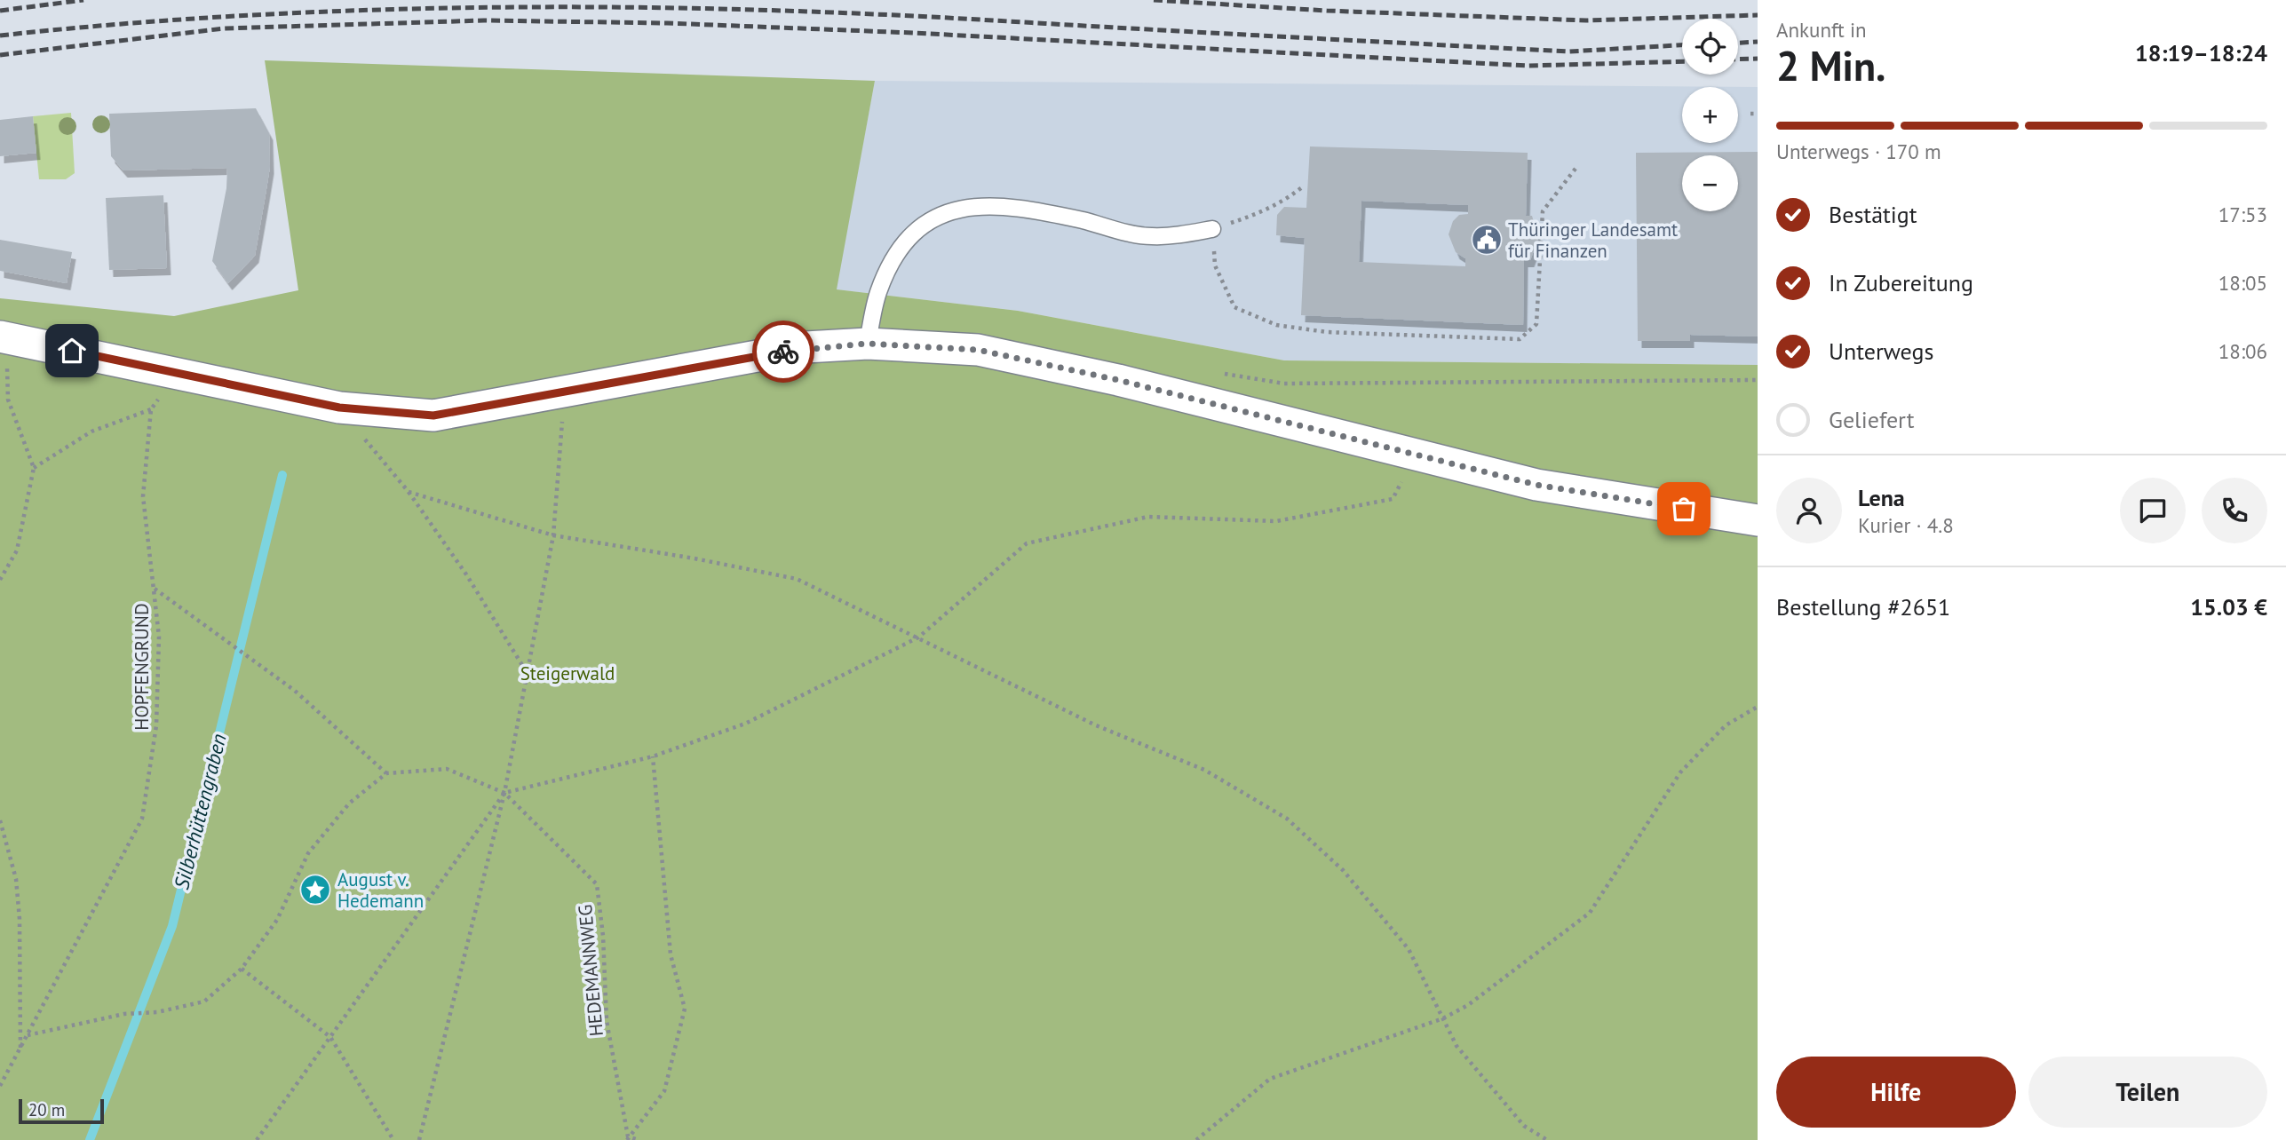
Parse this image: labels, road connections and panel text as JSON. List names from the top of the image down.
{
  "streets": {
    "path": ["HOPFENGRUND", "HEDEMANNWEG"]
  },
  "water": ["Silberhüttengraben"],
  "parks": ["Steigerwald"],
  "places": {
    "public building": ["Thüringer Landesamt für Finanzen"],
    "place": ["August v. Hedemann"]
  },
  "scale_bar": "20 m",
  "page": {
    "heading": ["2 Min.", "Ankunft in", "18:19–18:24"],
    "panel": [
      "Lena",
      "Kurier · 4.8",
      "Bestellung #2651",
      "15.03 €"
    ],
    "map_buttons": ["+", "−"],
    "bar": "Unterwegs · 170 m",
    "list": [
      ["Bestätigt", "17:53"],
      ["In Zubereitung", "18:05"],
      ["Unterwegs", "18:06"],
      "Geliefert"
    ],
    "buttons": ["Hilfe", "Teilen"],
    "scale": "20 m"
  }
}
